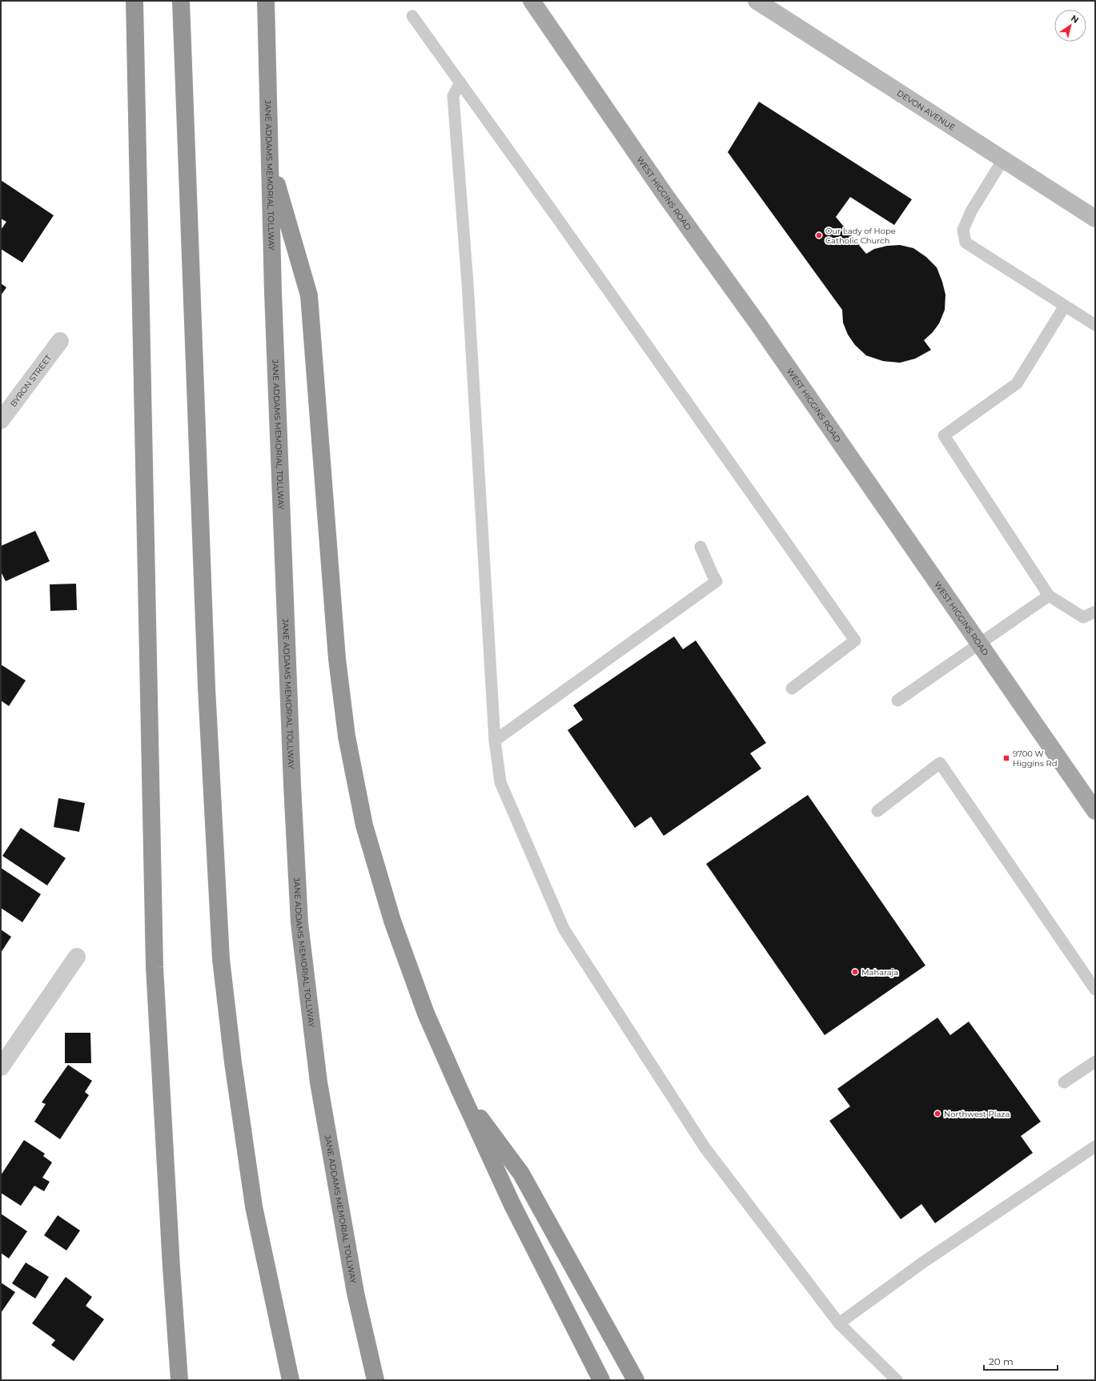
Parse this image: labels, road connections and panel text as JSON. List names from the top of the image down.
{
  "streets": {
    "highway": ["JANE ADDAMS MEMORIAL TOLLWAY"],
    "main road": ["DEVON AVENUE", "WEST HIGGINS ROAD"],
    "street": ["BYRON STREET"]
  },
  "places": {
    "other": ["Our Lady of Hope Catholic Church", "Maharaja", "Northwest Plaza"],
    "transit": ["9700 W Higgins Rd"]
  },
  "scale_bar": "20 m",
  "north": "top right"
}
